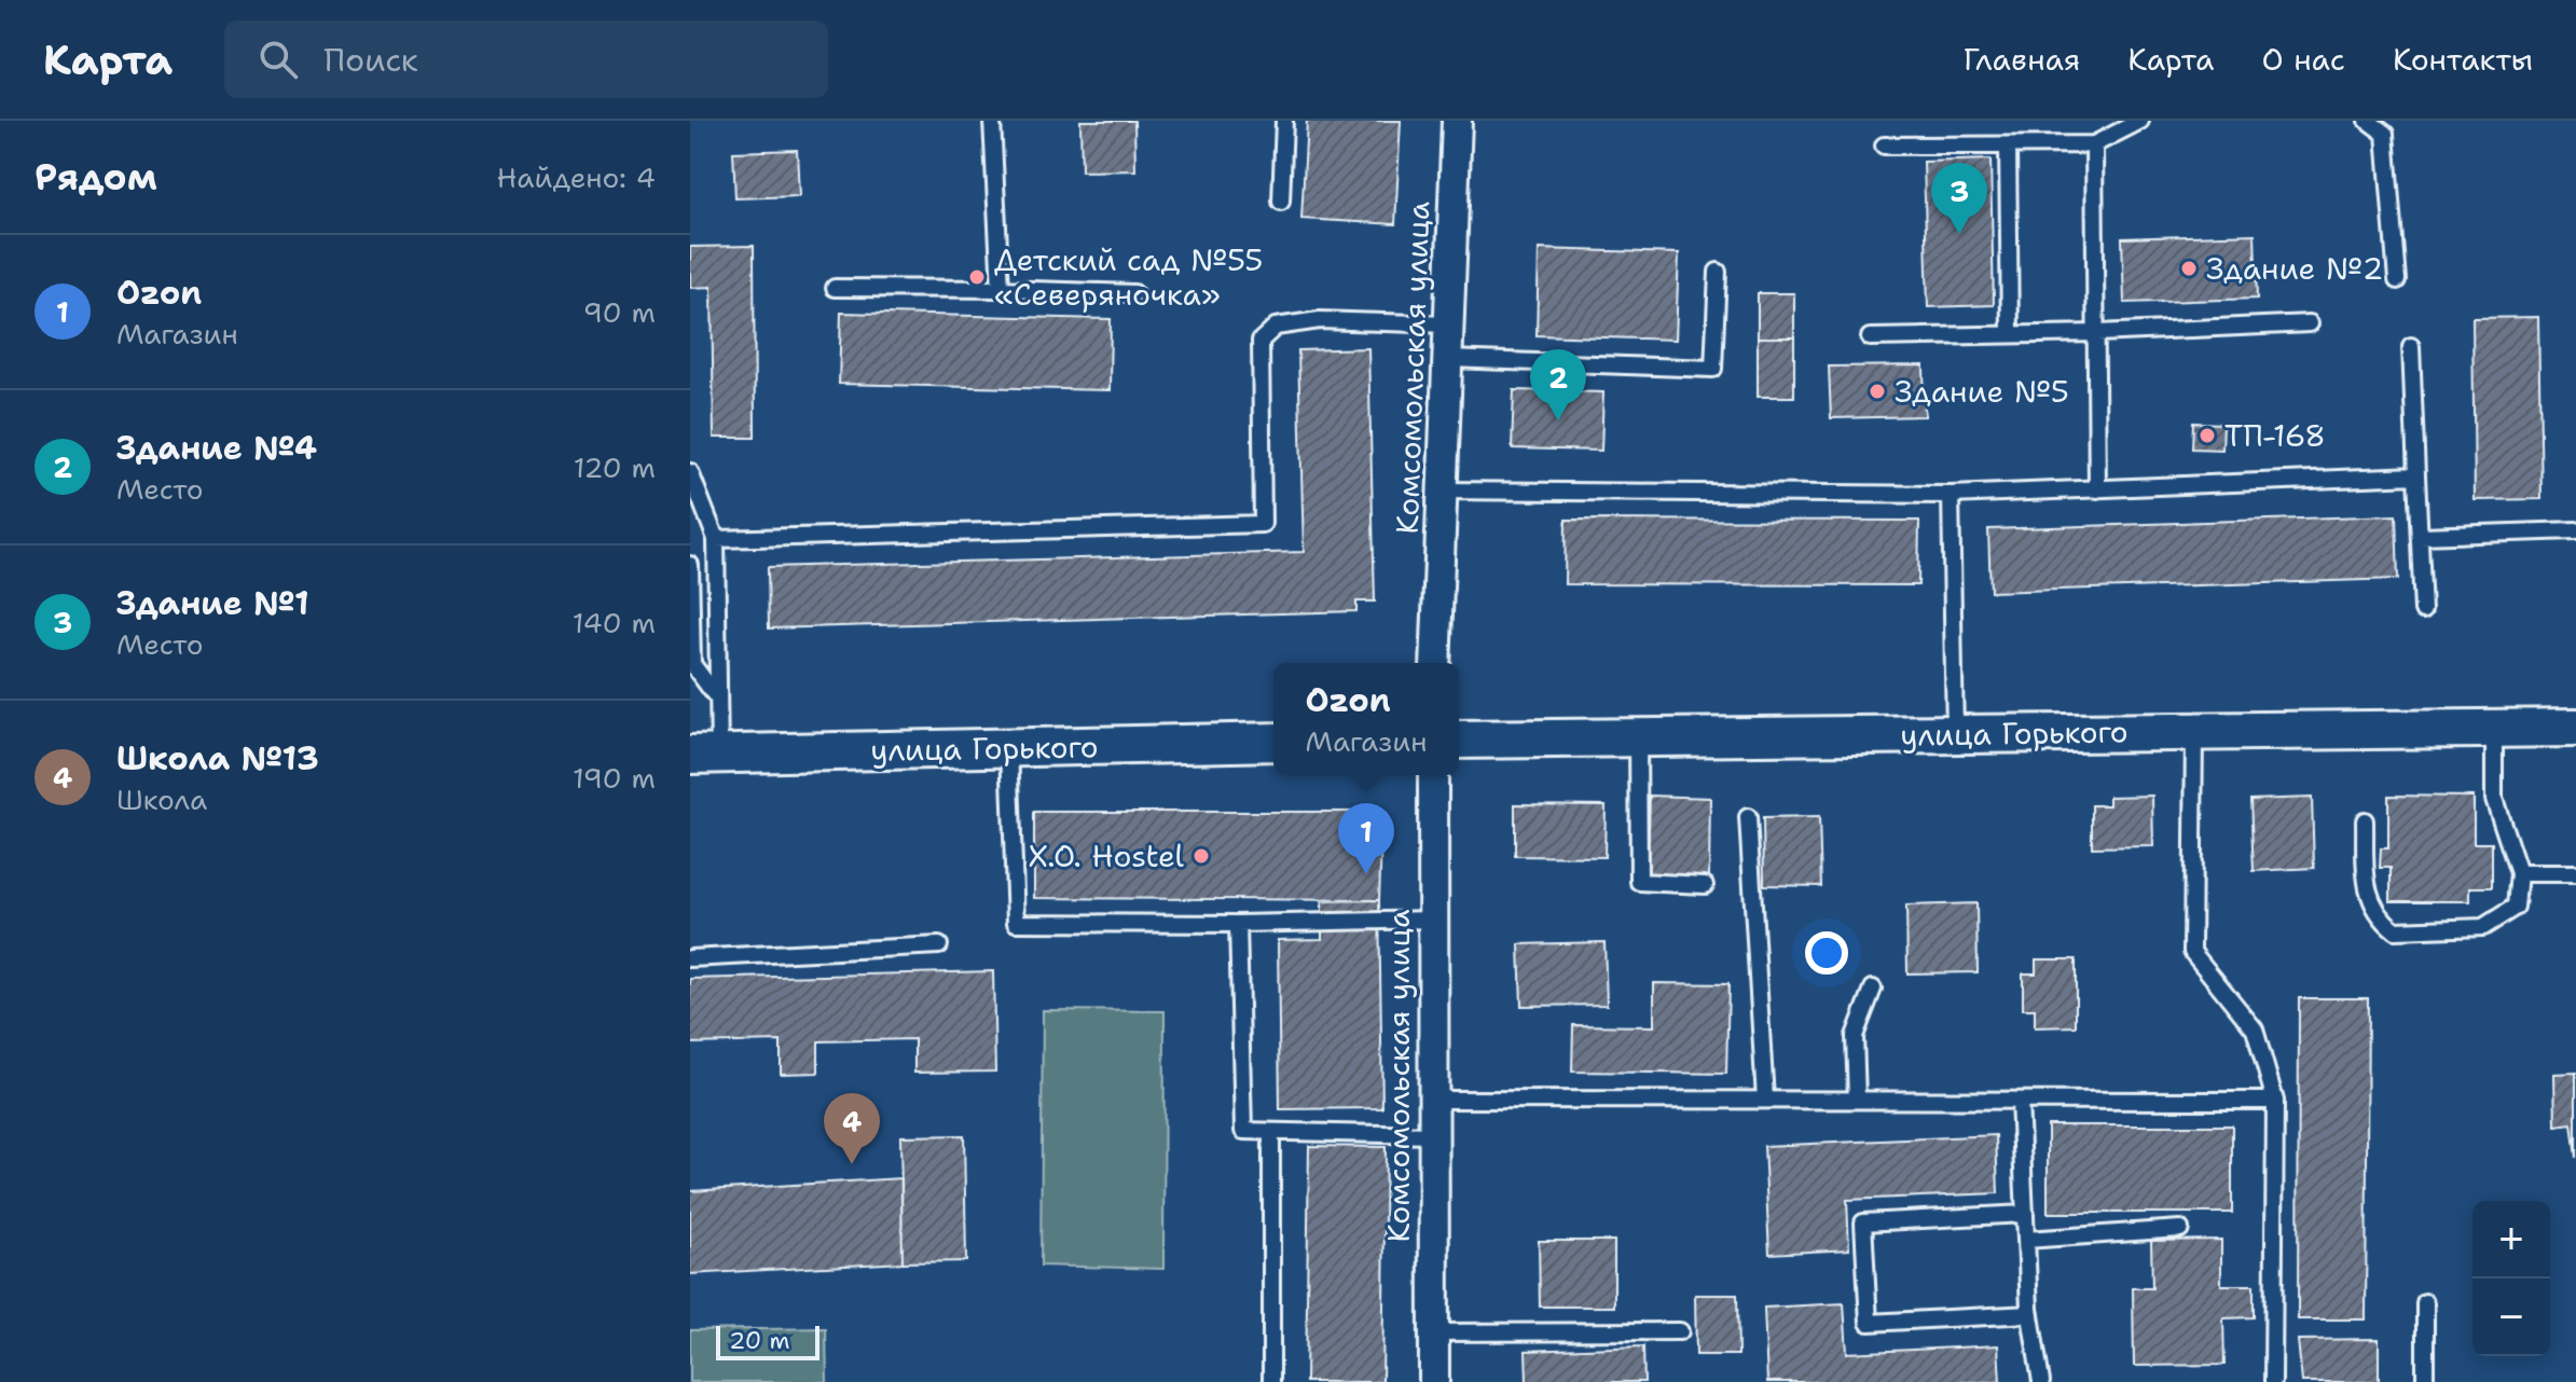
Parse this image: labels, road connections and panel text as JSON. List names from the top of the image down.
{
  "streets": {
    "street": ["Комсомольская улица", "улица Горького"]
  },
  "places": [
    "Здание №2",
    "Детский сад №55 «Северяночка»",
    "Здание №5",
    "ТП-168",
    "X.O. Hostel"
  ],
  "scale_bar": "20 m",
  "page": {
    "header": "Карта",
    "search": "Поиск",
    "nav": [
      "Главная",
      "Карта",
      "О нас",
      "Контакты"
    ],
    "heading": ["Рядом", "Найдено: 4"],
    "pins": [
      "3",
      "2",
      "1",
      "4"
    ],
    "list": [
      {
        "mark": "1",
        "name": "Ozon",
        "note": "Магазин",
        "value": "90 m"
      },
      {
        "mark": "2",
        "name": "Здание №4",
        "note": "Место",
        "value": "120 m"
      },
      {
        "mark": "3",
        "name": "Здание №1",
        "note": "Место",
        "value": "140 m"
      },
      {
        "mark": "4",
        "name": "Школа №13",
        "note": "Школа",
        "value": "190 m"
      }
    ],
    "popup": ["Ozon", "Магазин"],
    "map_buttons": ["+", "−"],
    "scale": "20 m"
  }
}
